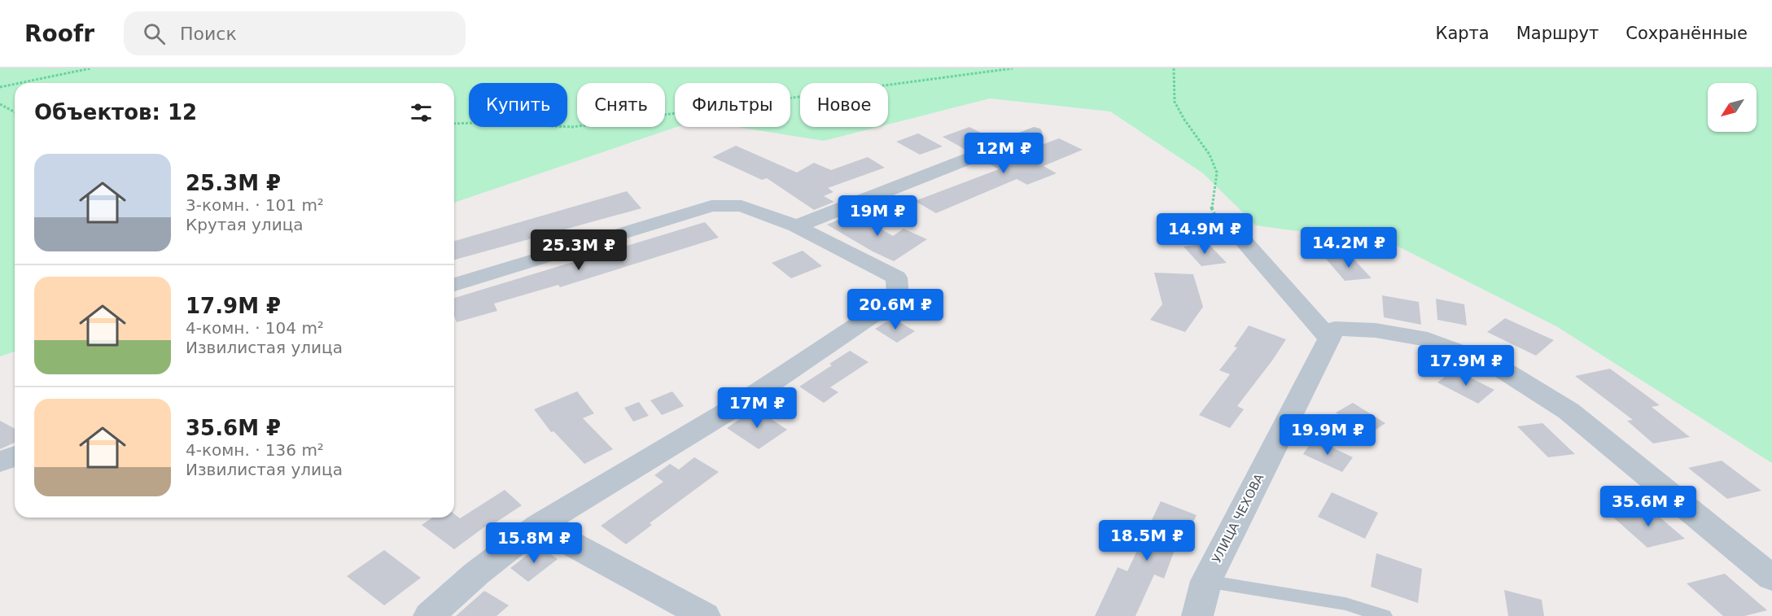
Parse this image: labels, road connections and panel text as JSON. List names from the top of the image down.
{
  "streets": {
    "street": ["УЛИЦА ЧЕХОВА"]
  },
  "north": "bottom left",
  "page": {
    "header": "Roofr",
    "search": "Поиск",
    "nav": ["Карта", "Маршрут", "Сохранённые"],
    "chip": [
      "Купить",
      "Снять",
      "Фильтры",
      "Новое"
    ],
    "heading": "Объектов: 12",
    "price": [
      "12M ₽",
      "19M ₽",
      "14.9M ₽",
      "14.2M ₽",
      "25.3M ₽",
      "20.6M ₽",
      "17.9M ₽",
      "17M ₽",
      "19.9M ₽",
      "35.6M ₽",
      "18.5M ₽",
      "15.8M ₽"
    ],
    "list": [
      {
        "name": "25.3M ₽",
        "note": "3-комн. · 101 m² · Крутая улица"
      },
      {
        "name": "17.9M ₽",
        "note": "4-комн. · 104 m² · Извилистая улица"
      },
      {
        "name": "35.6M ₽",
        "note": "4-комн. · 136 m² · Извилистая улица"
      }
    ]
  }
}
